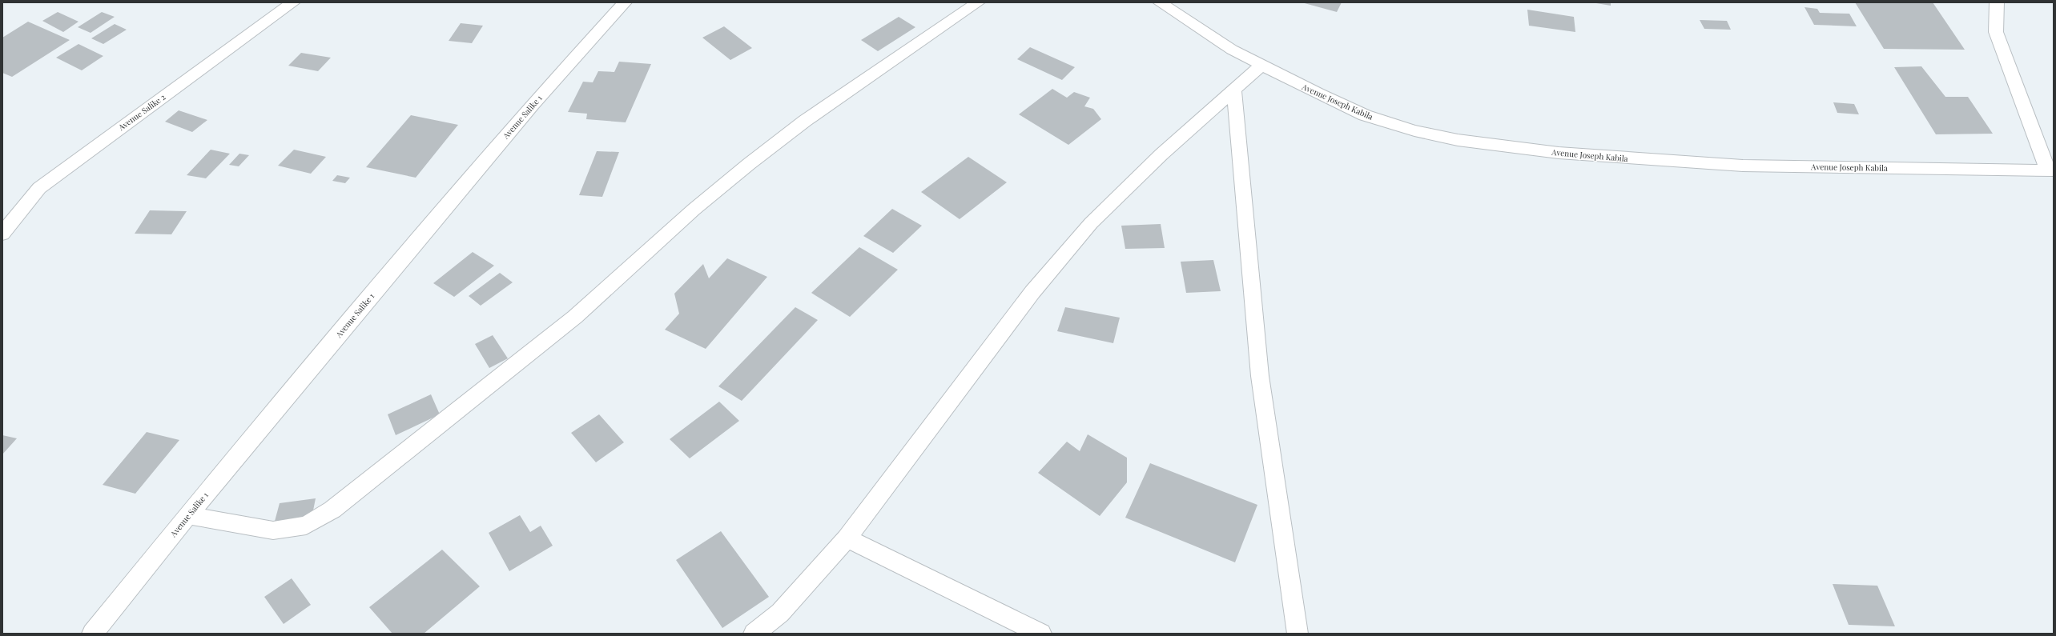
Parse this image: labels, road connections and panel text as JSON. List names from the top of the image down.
{
  "streets": {
    "street": ["Avenue Joseph Kabila", "Avenue Salike 2", "Avenue Salike 1"]
  }
}
